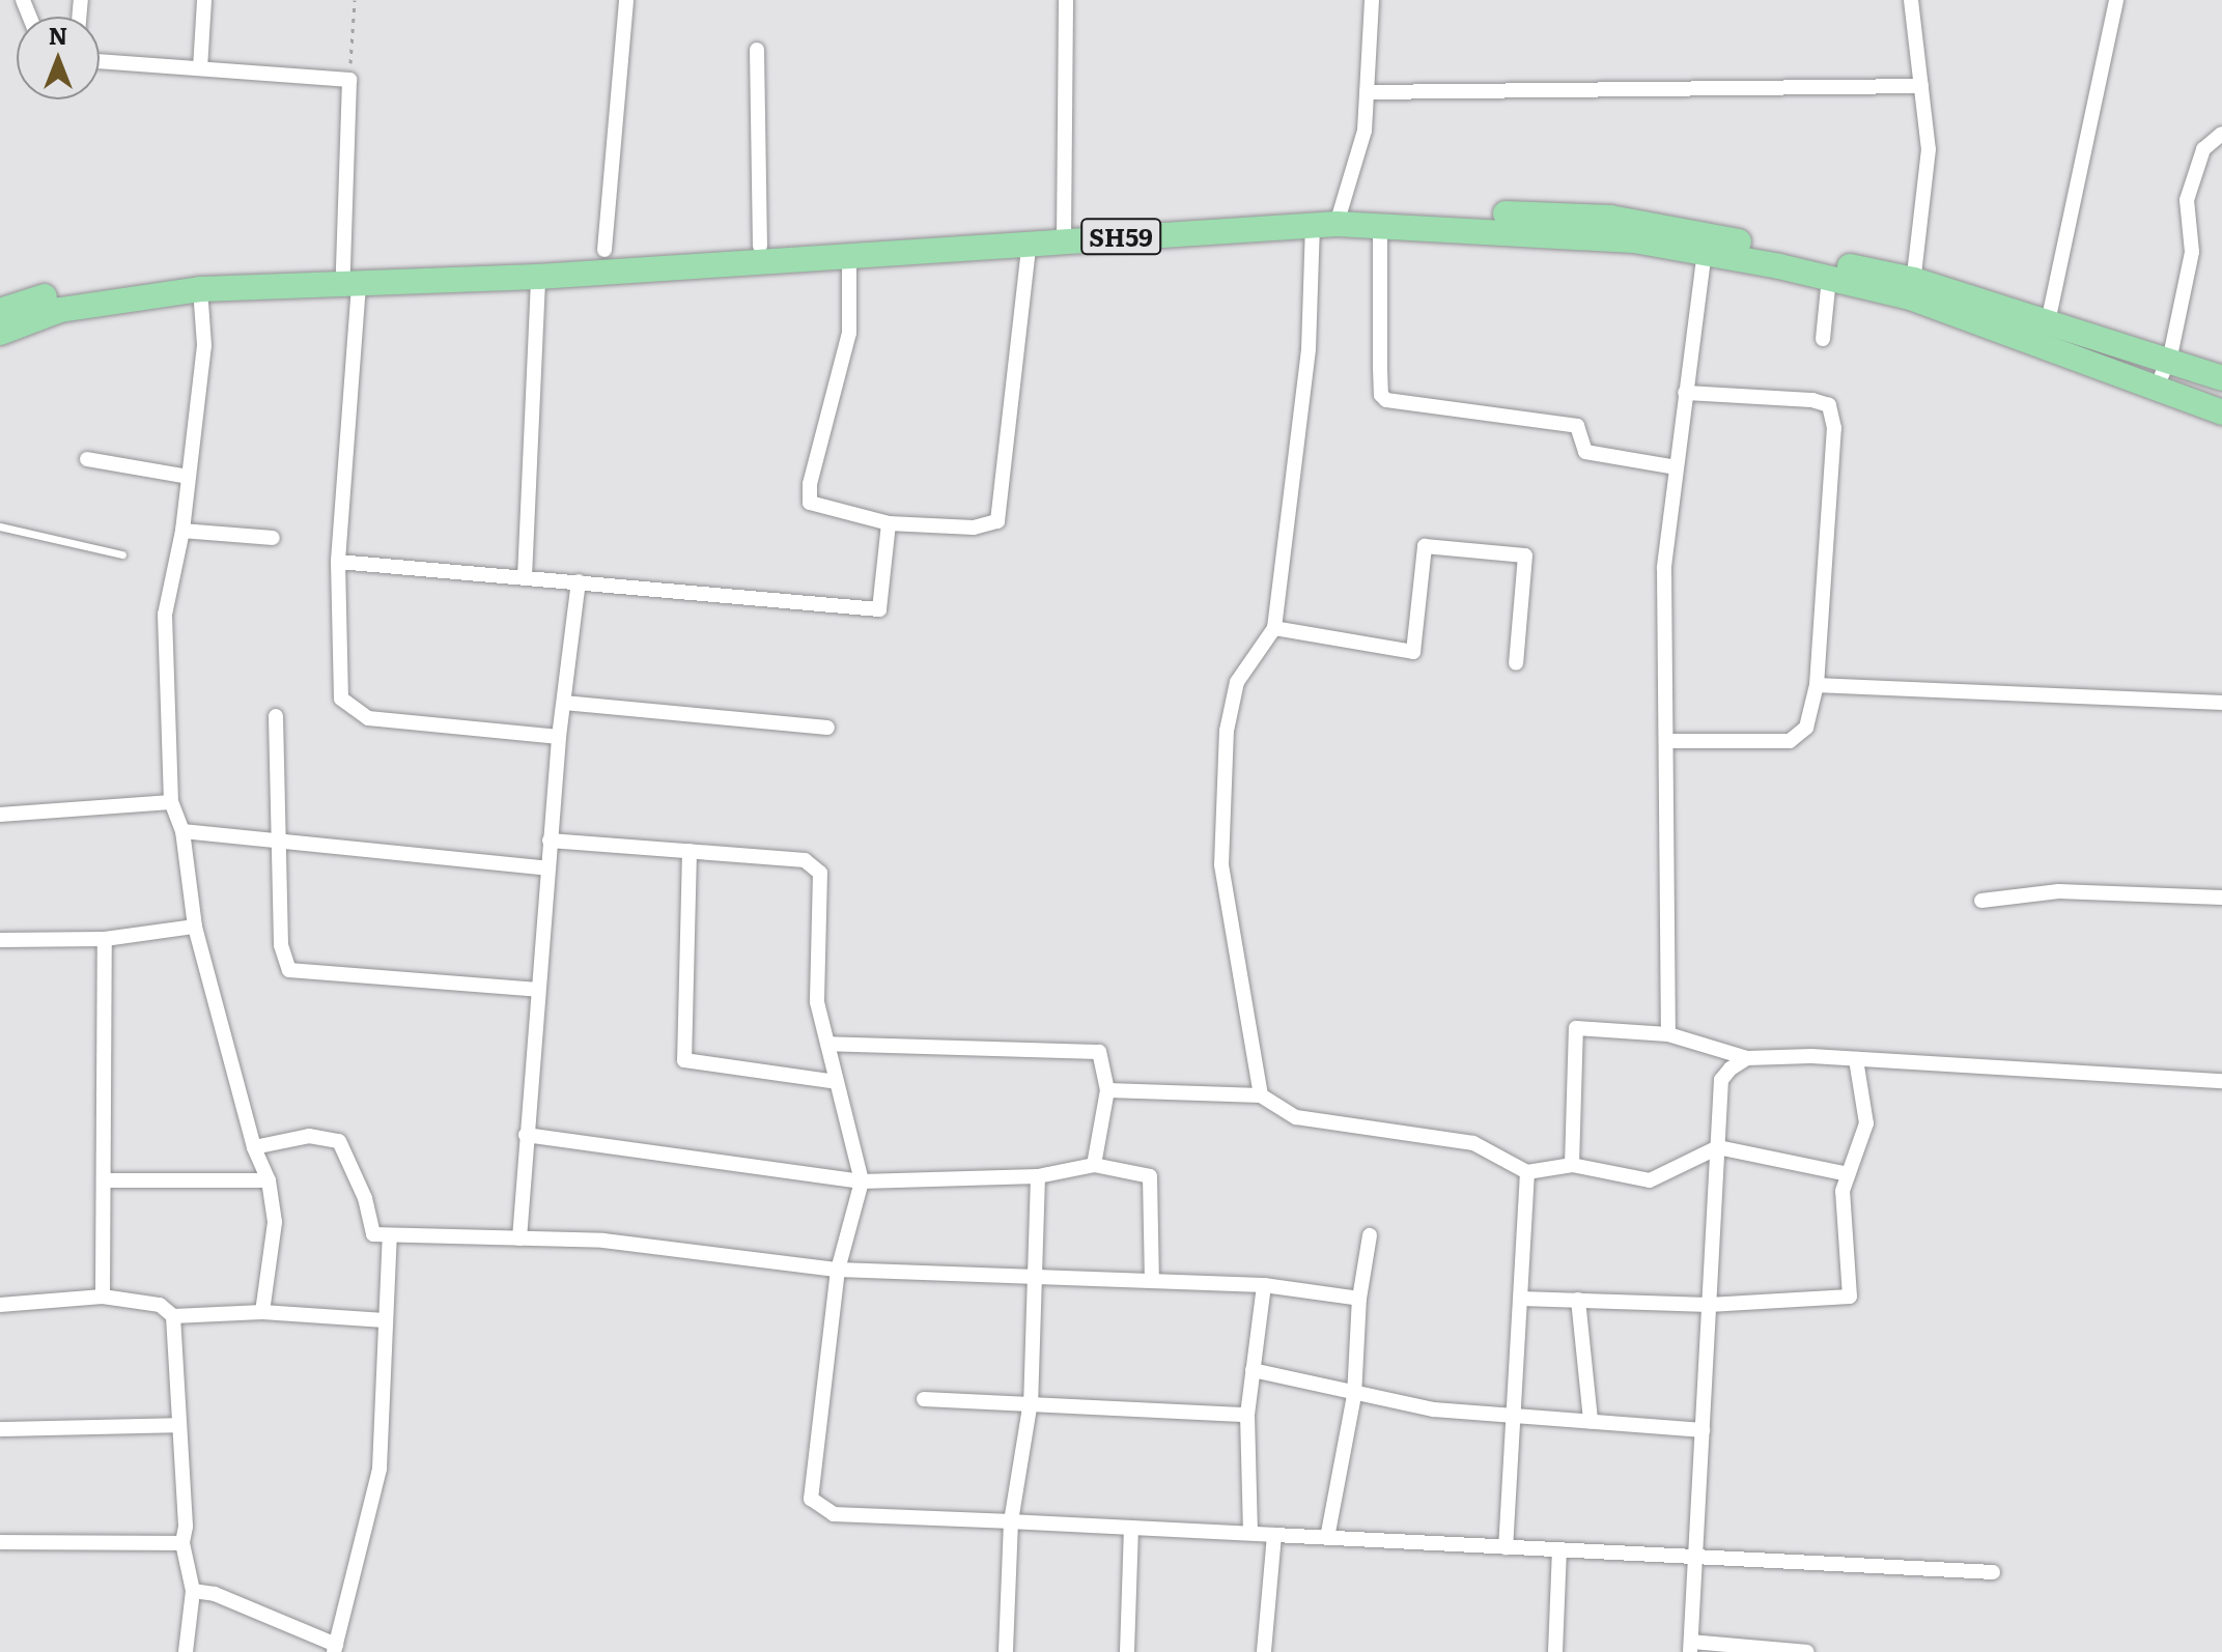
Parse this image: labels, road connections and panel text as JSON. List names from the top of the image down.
{
  "streets": {
    "main road": ["SH59"]
  },
  "north": "top"
}
